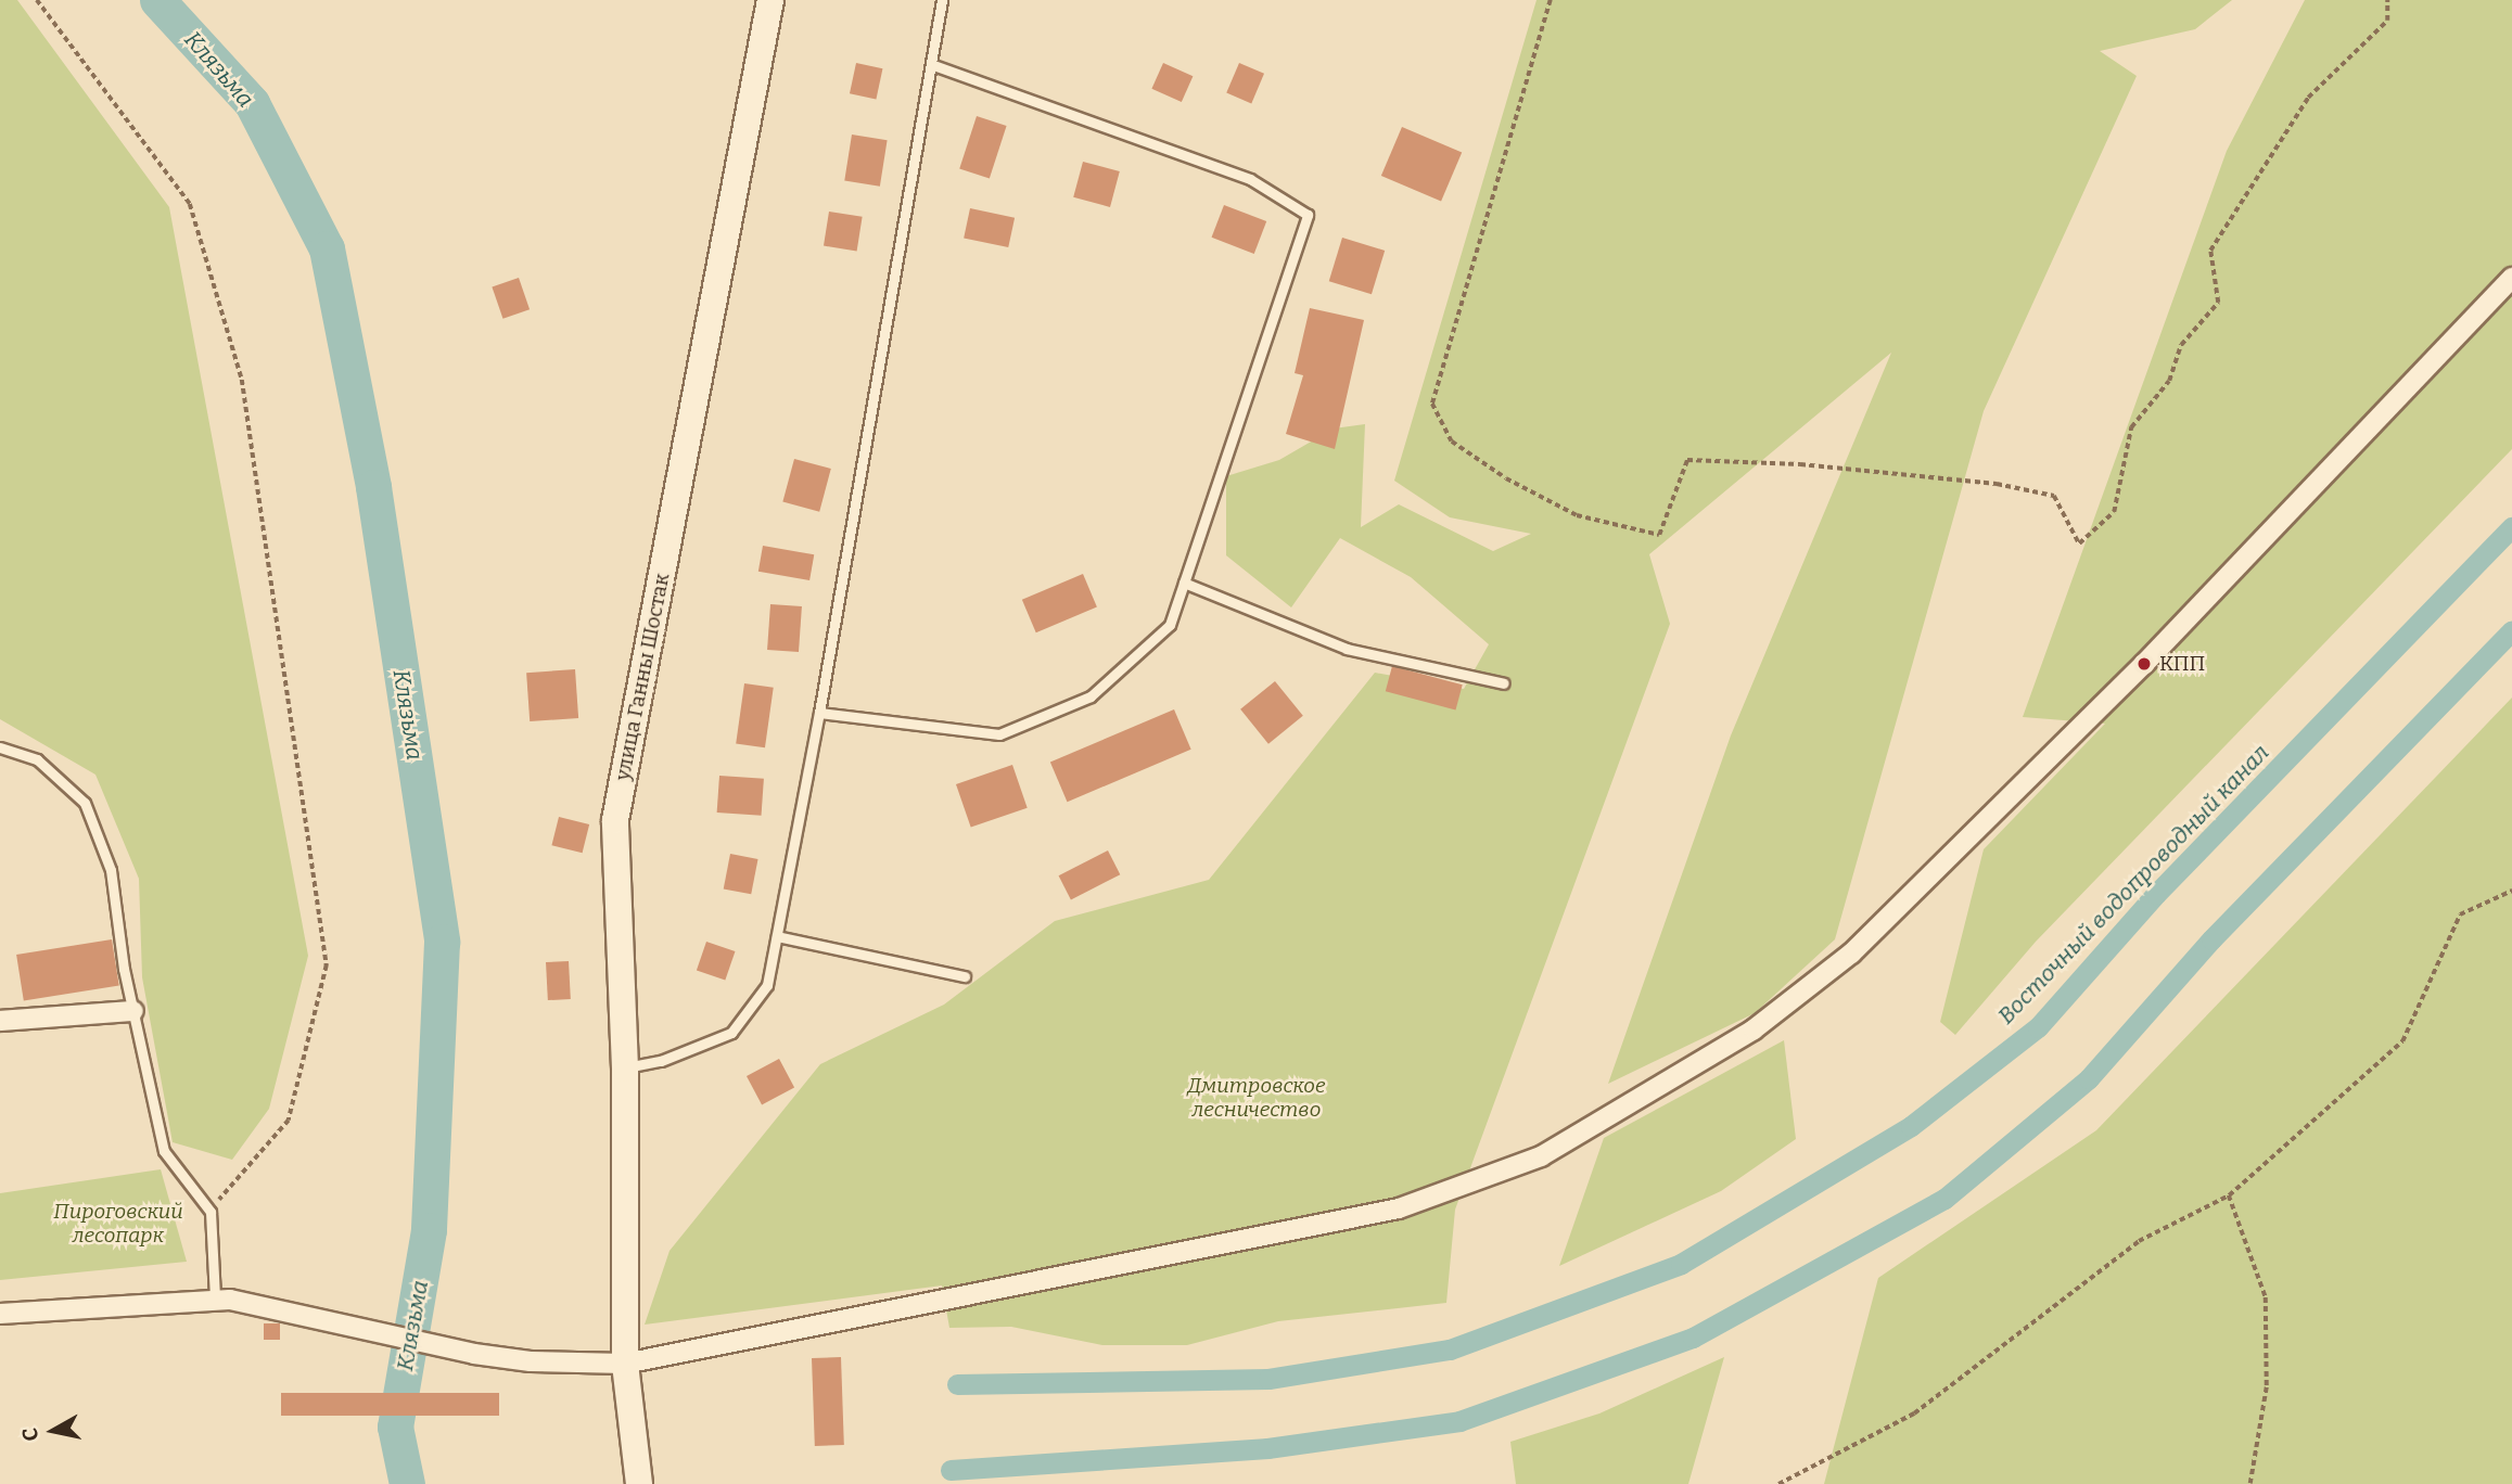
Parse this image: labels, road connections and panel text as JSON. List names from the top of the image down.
{
  "streets": {
    "main road": ["улица Ганны Шостак"]
  },
  "water": ["Клязьма", "Восточный водопроводный канал"],
  "parks": ["Дмитровское лесничество", "Пироговский лесопарк"],
  "places": ["КПП"],
  "north": "left"
}
